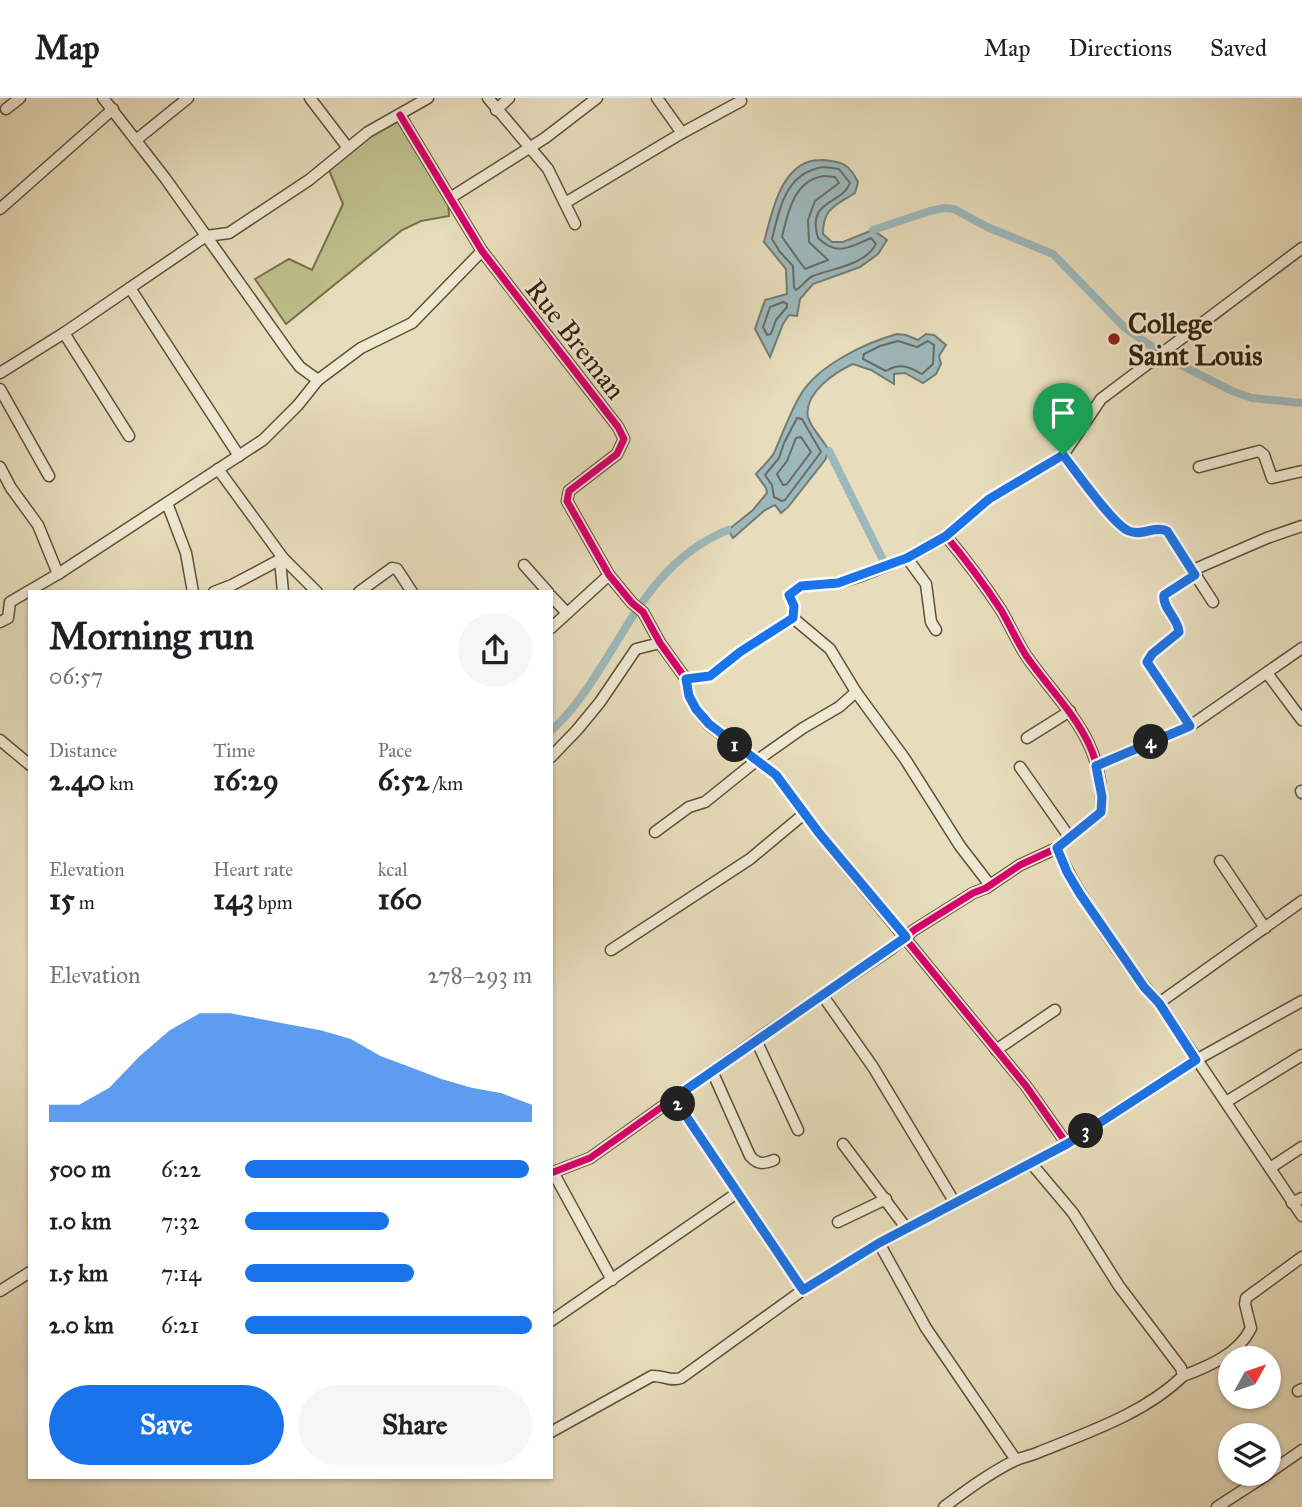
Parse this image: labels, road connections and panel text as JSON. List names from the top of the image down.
{
  "streets": {
    "street": ["Rue Breman"]
  },
  "places": ["College Saint Louis"],
  "north": "top right",
  "page": {
    "header": "Map",
    "nav": ["Map", "Directions", "Saved"],
    "heading": ["Morning run", "06:57"],
    "stats": [
      ["Distance", "2.40 km"],
      ["Time", "16:29"],
      ["Pace", "6:52 /km"],
      ["Elevation", "15 m"],
      ["Heart rate", "143 bpm"],
      ["kcal", "160"]
    ],
    "pins": [
      "4",
      "1",
      "2",
      "3"
    ],
    "chart": ["Elevation", "278–293 m"],
    "list": [
      {
        "name": "500 m",
        "note": "6:22"
      },
      {
        "name": "1.0 km",
        "note": "7:32"
      },
      {
        "name": "1.5 km",
        "note": "7:14"
      },
      {
        "name": "2.0 km",
        "note": "6:21"
      }
    ],
    "buttons": ["Save", "Share"]
  }
}
